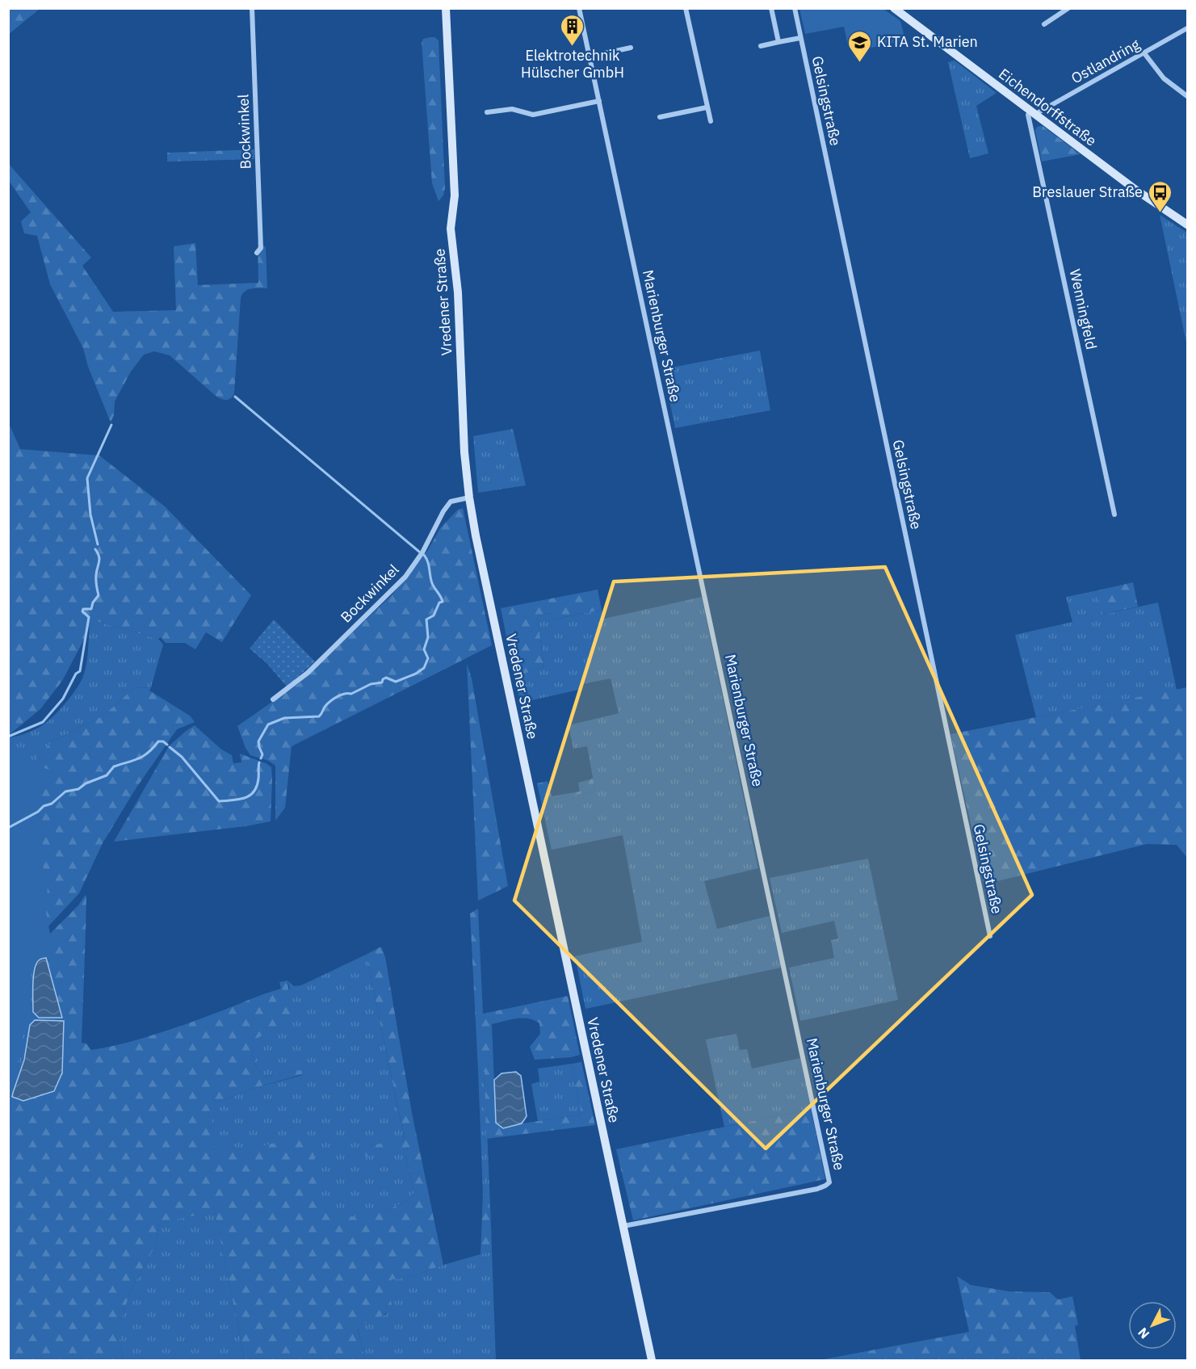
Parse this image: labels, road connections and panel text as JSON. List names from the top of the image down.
{
  "streets": {
    "street": [
      "Ostlandring",
      "Gelsingstraße",
      "Eichendorffstraße",
      "Bockwinkel",
      "Vredener Straße",
      "Wenningfeld",
      "Marienburger Straße"
    ]
  },
  "crossings": [
    ["Ostlandring", "Eichendorffstraße"],
    ["Ostlandring", "Wenningfeld"],
    ["Eichendorffstraße", "Wenningfeld"],
    ["Bockwinkel", "Vredener Straße"],
    ["Vredener Straße", "Marienburger Straße"]
  ],
  "places": {
    "building": ["Elektrotechnik Hülscher GmbH"],
    "school or university": ["KITA St. Marien"],
    "bus stop": ["Breslauer Straße"]
  },
  "north": "bottom left"
}
